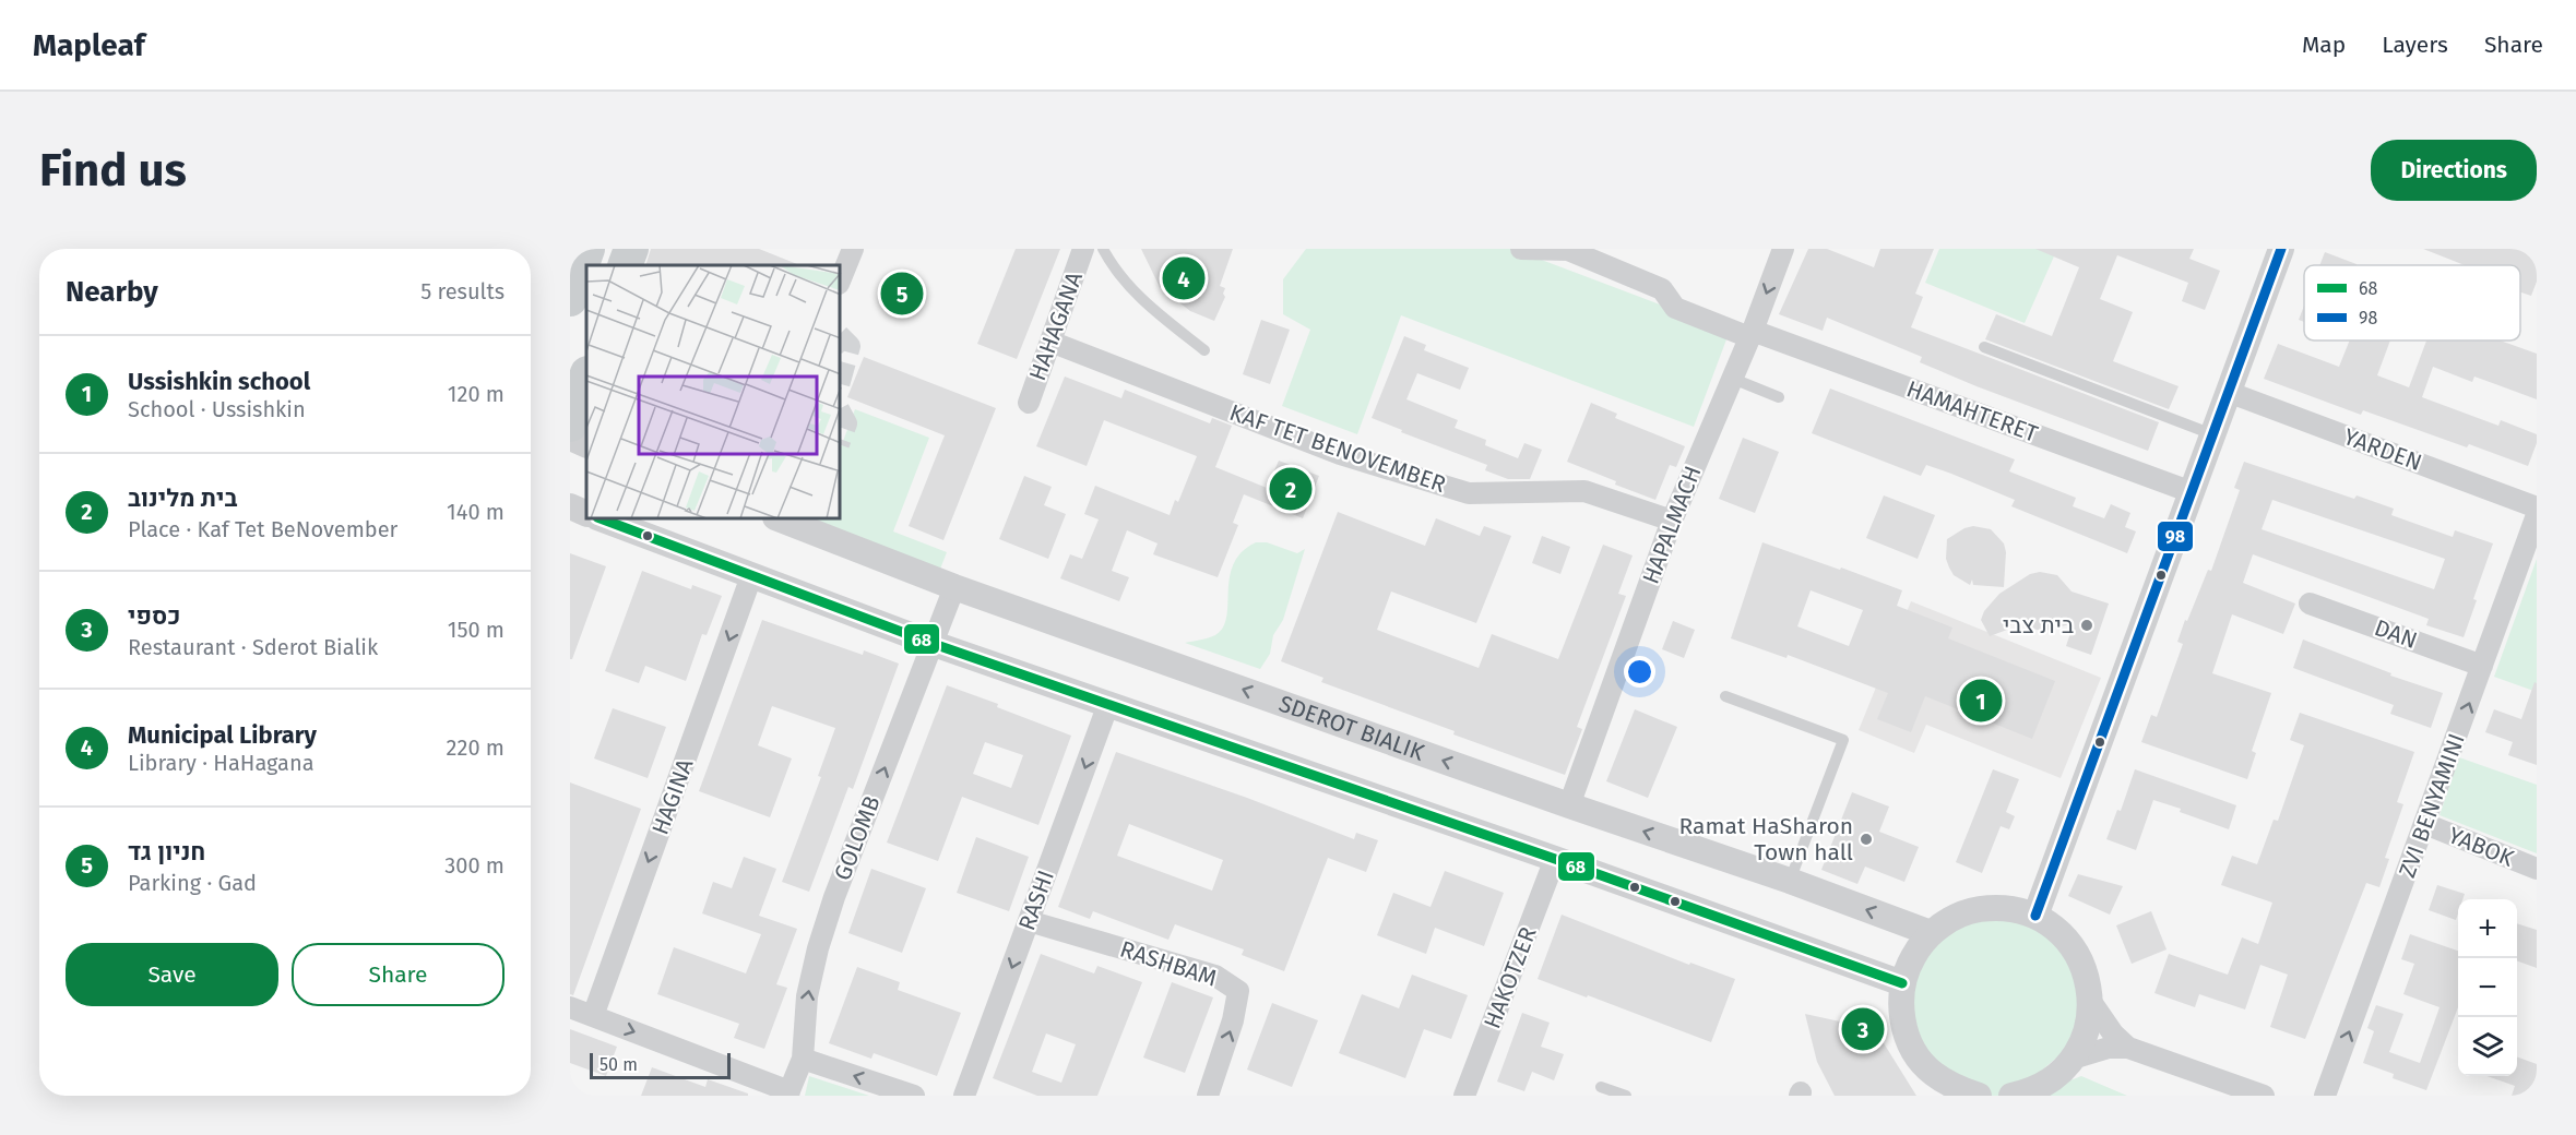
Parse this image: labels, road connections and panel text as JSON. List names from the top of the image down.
{
  "streets": {
    "street": [
      "HAHAGANA",
      "HAMAHTERET",
      "KAF TET BENOVEMBER",
      "YARDEN",
      "HAPALMACH",
      "DAN",
      "SDEROT BIALIK",
      "HAGINA",
      "ZVI BENYAMINI",
      "GOLOMB",
      "YABOK",
      "RASHI",
      "RASHBAM",
      "HAKOTZER"
    ]
  },
  "crossings": [
    ["HAHAGANA", "KAF TET BENOVEMBER"],
    ["HAMAHTERET", "HAPALMACH"],
    ["KAF TET BENOVEMBER", "HAPALMACH"],
    ["HAPALMACH", "SDEROT BIALIK"],
    ["DAN", "ZVI BENYAMINI"],
    ["SDEROT BIALIK", "GOLOMB"],
    ["ZVI BENYAMINI", "YABOK"],
    ["RASHI", "RASHBAM"]
  ],
  "one_way": [
    "HAGINA",
    "ZVI BENYAMINI",
    "GOLOMB",
    "RASHI"
  ],
  "places": ["בית צבי", "Ramat HaSharon Town hall"],
  "lines": ["transit line 98", "transit line 68"],
  "legend": ["68", "98"],
  "scale_bar": "50 m",
  "page": {
    "header": "Mapleaf",
    "nav": ["Map", "Layers", "Share"],
    "buttons": [
      "Directions",
      ["Save", "Share"]
    ],
    "title": "Find us",
    "heading": ["Nearby", "5 results"],
    "pins": [
      "4",
      "5",
      "2",
      "1",
      "3"
    ],
    "list": [
      {
        "mark": "1",
        "name": "Ussishkin school",
        "note": "School · Ussishkin",
        "value": "120 m"
      },
      {
        "mark": "2",
        "name": "בית מלינוב",
        "note": "Place · Kaf Tet BeNovember",
        "value": "140 m"
      },
      {
        "mark": "3",
        "name": "כספי",
        "note": "Restaurant · Sderot Bialik",
        "value": "150 m"
      },
      {
        "mark": "4",
        "name": "Municipal Library",
        "note": "Library · HaHagana",
        "value": "220 m"
      },
      {
        "mark": "5",
        "name": "חניון גד",
        "note": "Parking · Gad",
        "value": "300 m"
      }
    ],
    "map_buttons": ["+", "−"],
    "scale": "50 m"
  }
}
